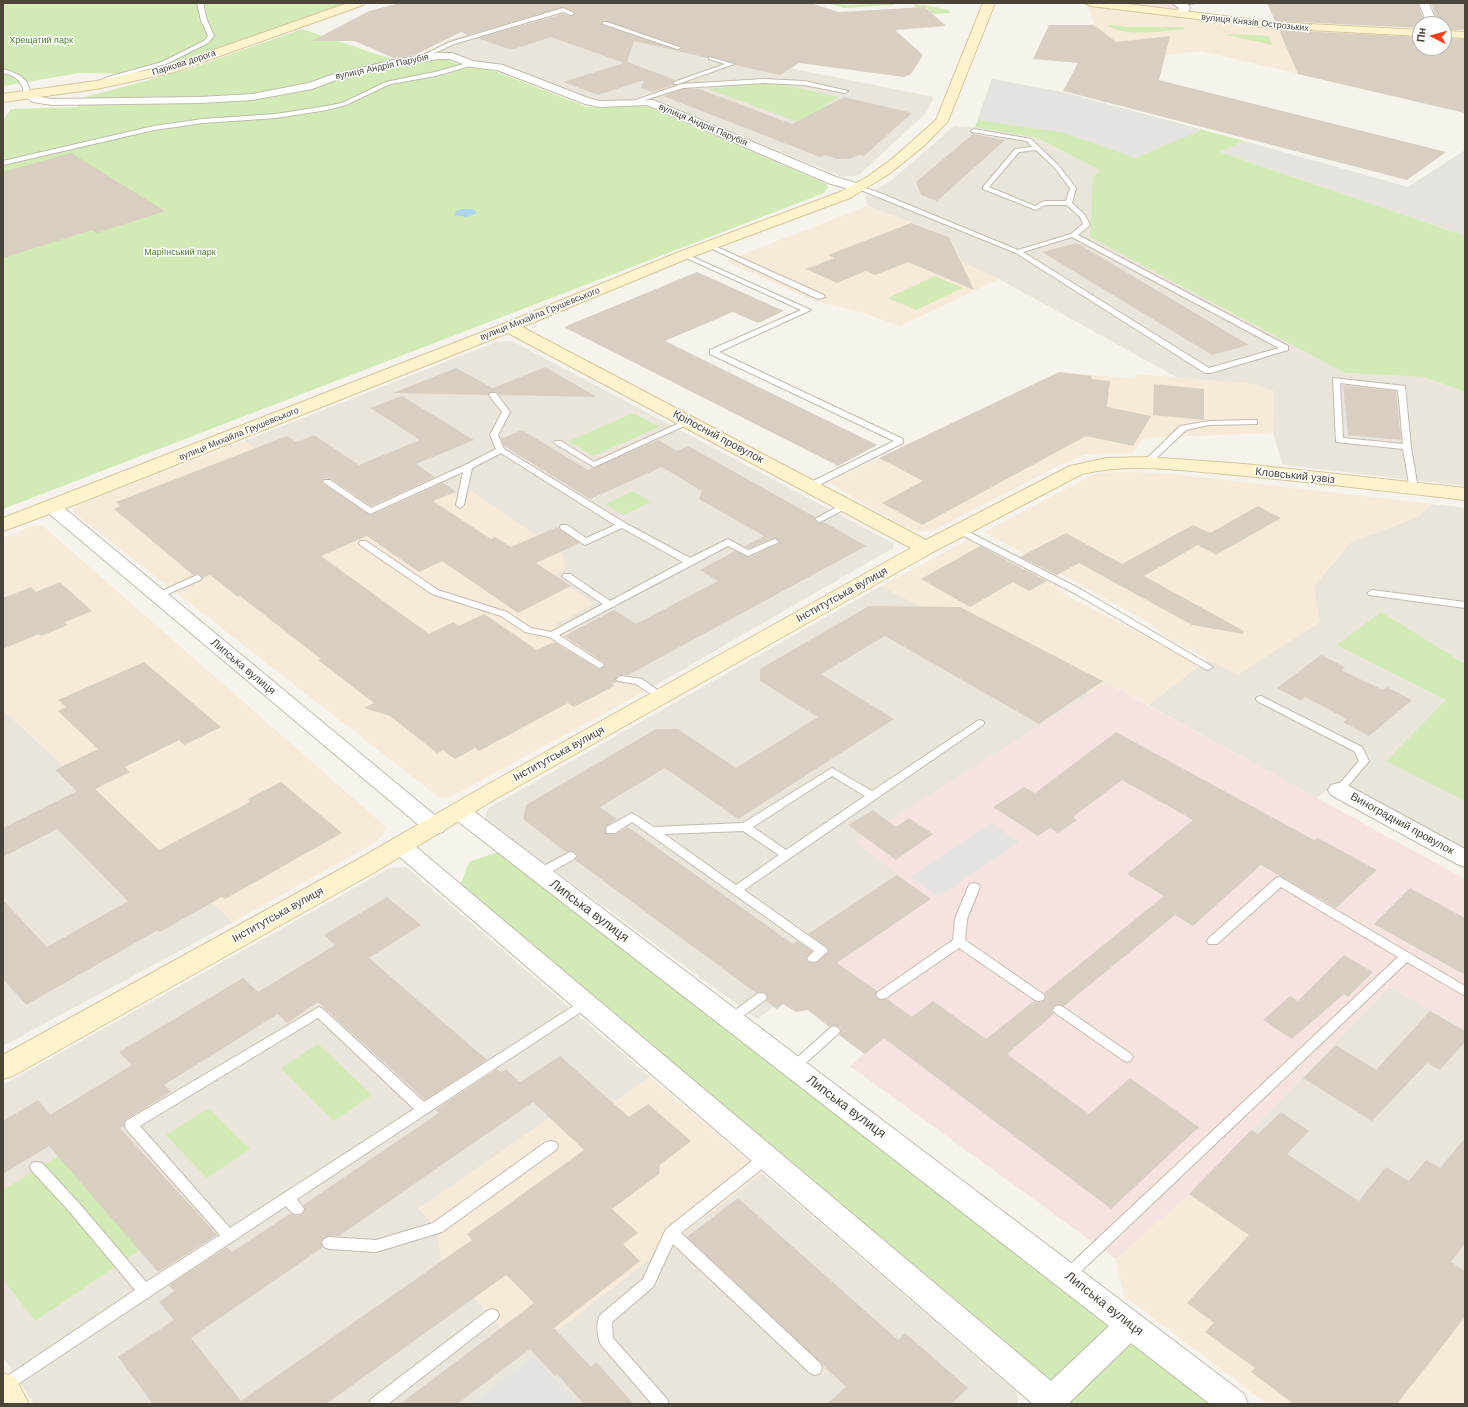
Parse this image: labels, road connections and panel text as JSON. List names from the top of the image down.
{
  "streets": {
    "main road": [
      "вулиця Князів Острозьких",
      "Паркова дорога",
      "вулиця Михайла Грушевського",
      "Кріпосний провулок",
      "Кловський узвіз",
      "Інститутська вулиця"
    ],
    "street": ["вулиця Андрія Парубія", "Липська вулиця", "Виноградний провулок"]
  },
  "crossings": [
    ["Паркова дорога", "вулиця Андрія Парубія"],
    ["вулиця Андрія Парубія", "вулиця Михайла Грушевського"],
    ["вулиця Михайла Грушевського", "Кріпосний провулок"],
    ["вулиця Михайла Грушевського", "Липська вулиця"],
    ["Кріпосний провулок", "Інститутська вулиця"],
    ["Кловський узвіз", "Інститутська вулиця"],
    ["Інститутська вулиця", "Липська вулиця"]
  ],
  "parks": ["Хрещатий парк", "Маріїнський парк"],
  "north": "left"
}
